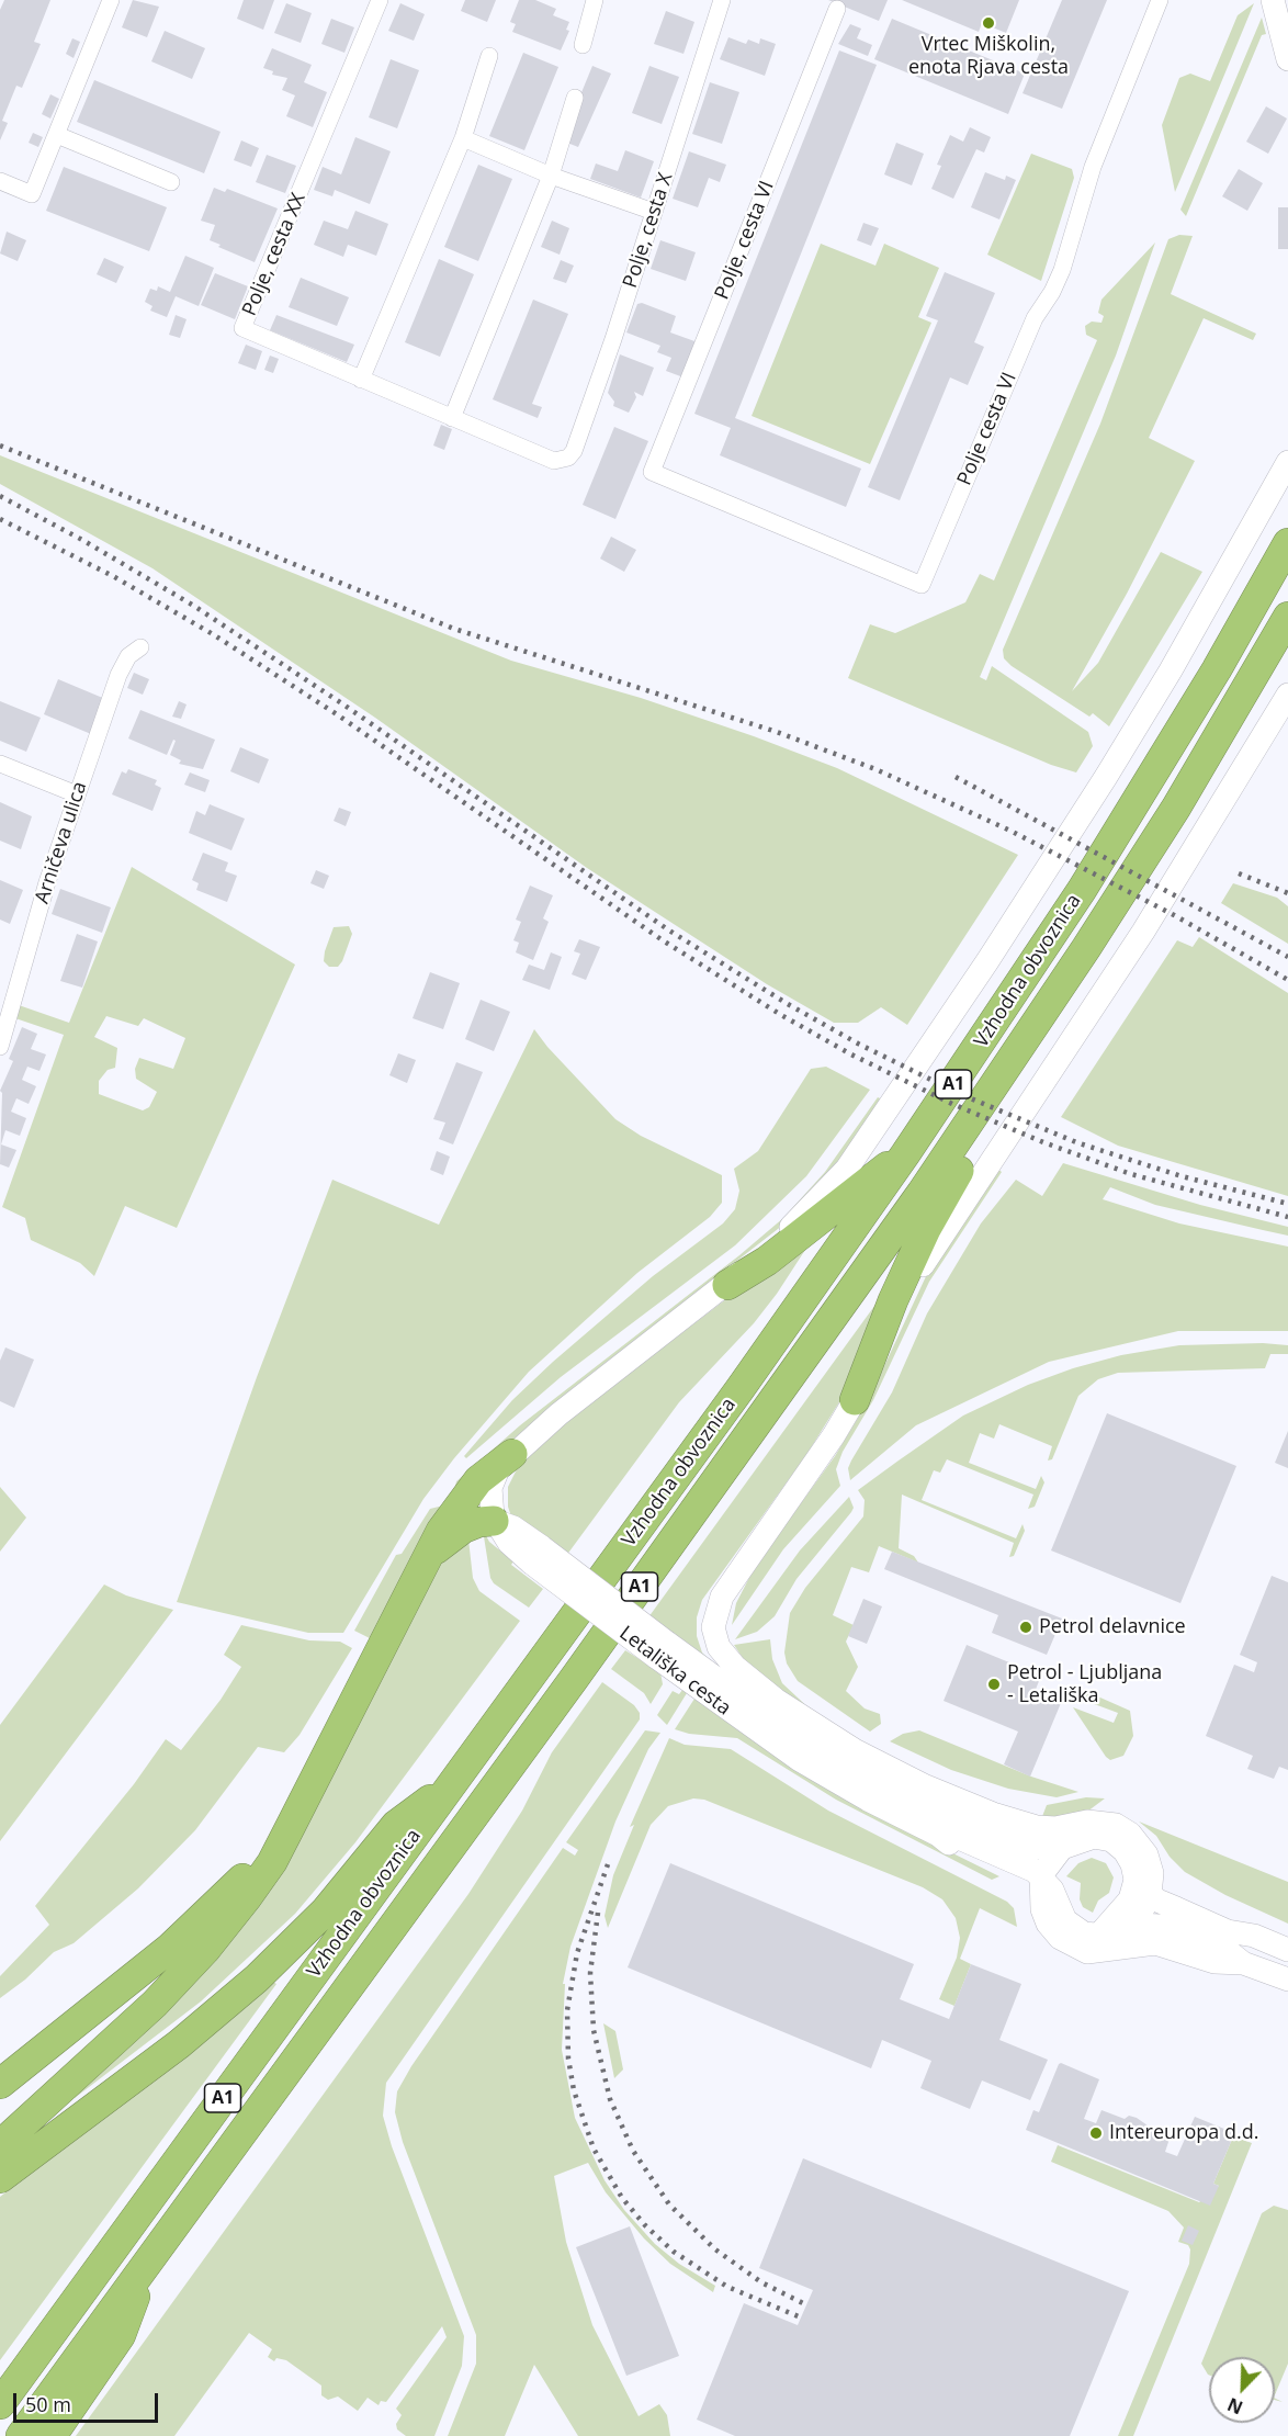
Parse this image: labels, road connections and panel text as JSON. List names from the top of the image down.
{
  "streets": {
    "highway": ["Vzhodna obvoznica", "A1"],
    "main road": ["Letališka cesta"],
    "street": [
      "Polje, cesta X",
      "Polje, cesta VI",
      "Polje, cesta XX",
      "Polje cesta VI",
      "Arničeva ulica"
    ]
  },
  "crossings": [
    ["Polje, cesta VI", "Polje cesta VI"],
    ["Vzhodna obvoznica", "A1"]
  ],
  "places": [
    "Vrtec Miškolin, enota Rjava cesta",
    "Petrol delavnice",
    "Petrol - Ljubljana - Letališka",
    "Intereuropa d.d."
  ],
  "scale_bar": "50 m",
  "north": "bottom left"
}
